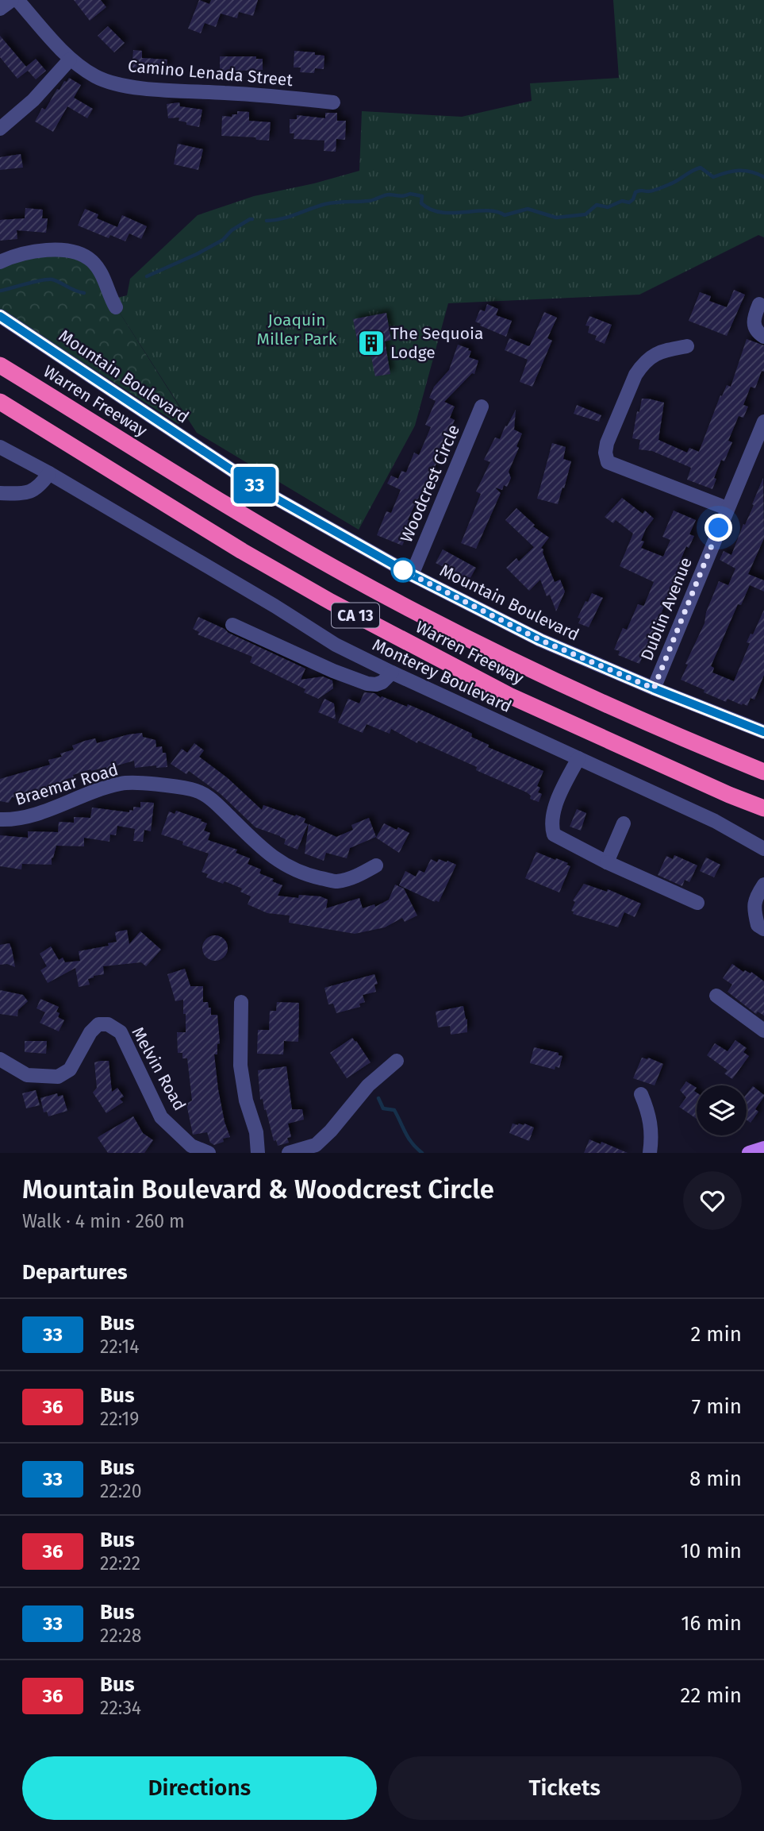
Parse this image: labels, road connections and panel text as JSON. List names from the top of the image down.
{
  "streets": {
    "highway": ["Warren Freeway", "CA 13"],
    "street": [
      "Camino Lenada Street",
      "Mountain Boulevard",
      "Woodcrest Circle",
      "Dublin Avenue",
      "Monterey Boulevard",
      "Braemar Road",
      "Melvin Road"
    ]
  },
  "crossings": [
    ["Mountain Boulevard", "Woodcrest Circle"],
    ["Mountain Boulevard", "Dublin Avenue"]
  ],
  "parks": ["Joaquin Miller Park"],
  "places": {
    "building": ["The Sequoia Lodge"]
  },
  "lines": ["bus line 33"],
  "page": {
    "on_map": "33",
    "heading": [
      ["Mountain Boulevard & Woodcrest Circle", "Walk · 4 min · 260 m"],
      "Departures"
    ],
    "list": [
      {
        "mark": "33",
        "name": "Bus",
        "note": "22:14",
        "value": "2 min"
      },
      {
        "mark": "36",
        "name": "Bus",
        "note": "22:19",
        "value": "7 min"
      },
      {
        "mark": "33",
        "name": "Bus",
        "note": "22:20",
        "value": "8 min"
      },
      {
        "mark": "36",
        "name": "Bus",
        "note": "22:22",
        "value": "10 min"
      },
      {
        "mark": "33",
        "name": "Bus",
        "note": "22:28",
        "value": "16 min"
      },
      {
        "mark": "36",
        "name": "Bus",
        "note": "22:34",
        "value": "22 min"
      }
    ],
    "buttons": ["Directions", "Tickets"]
  }
}
